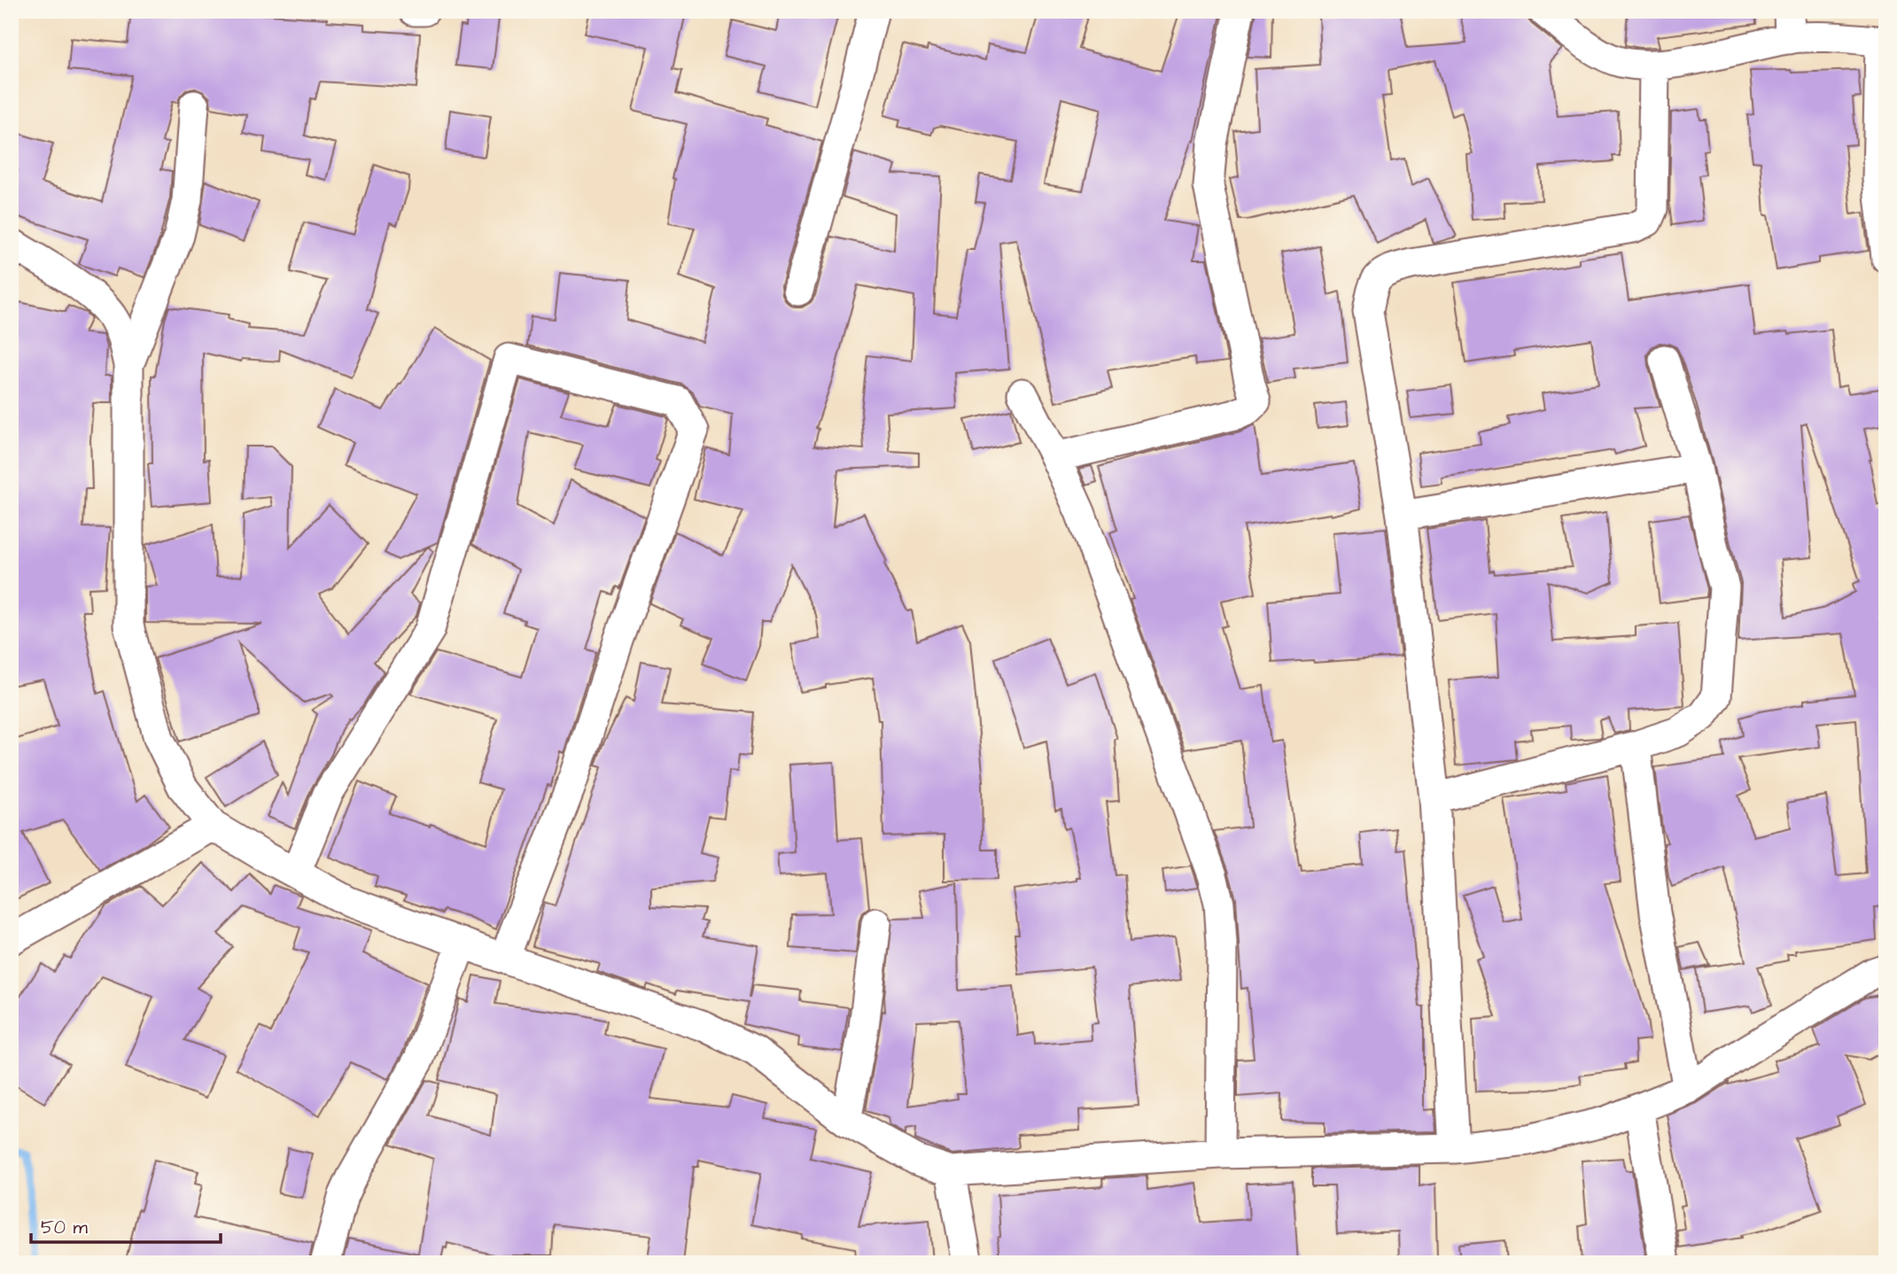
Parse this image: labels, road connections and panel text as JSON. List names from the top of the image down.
{
  "scale_bar": "50 m"
}
